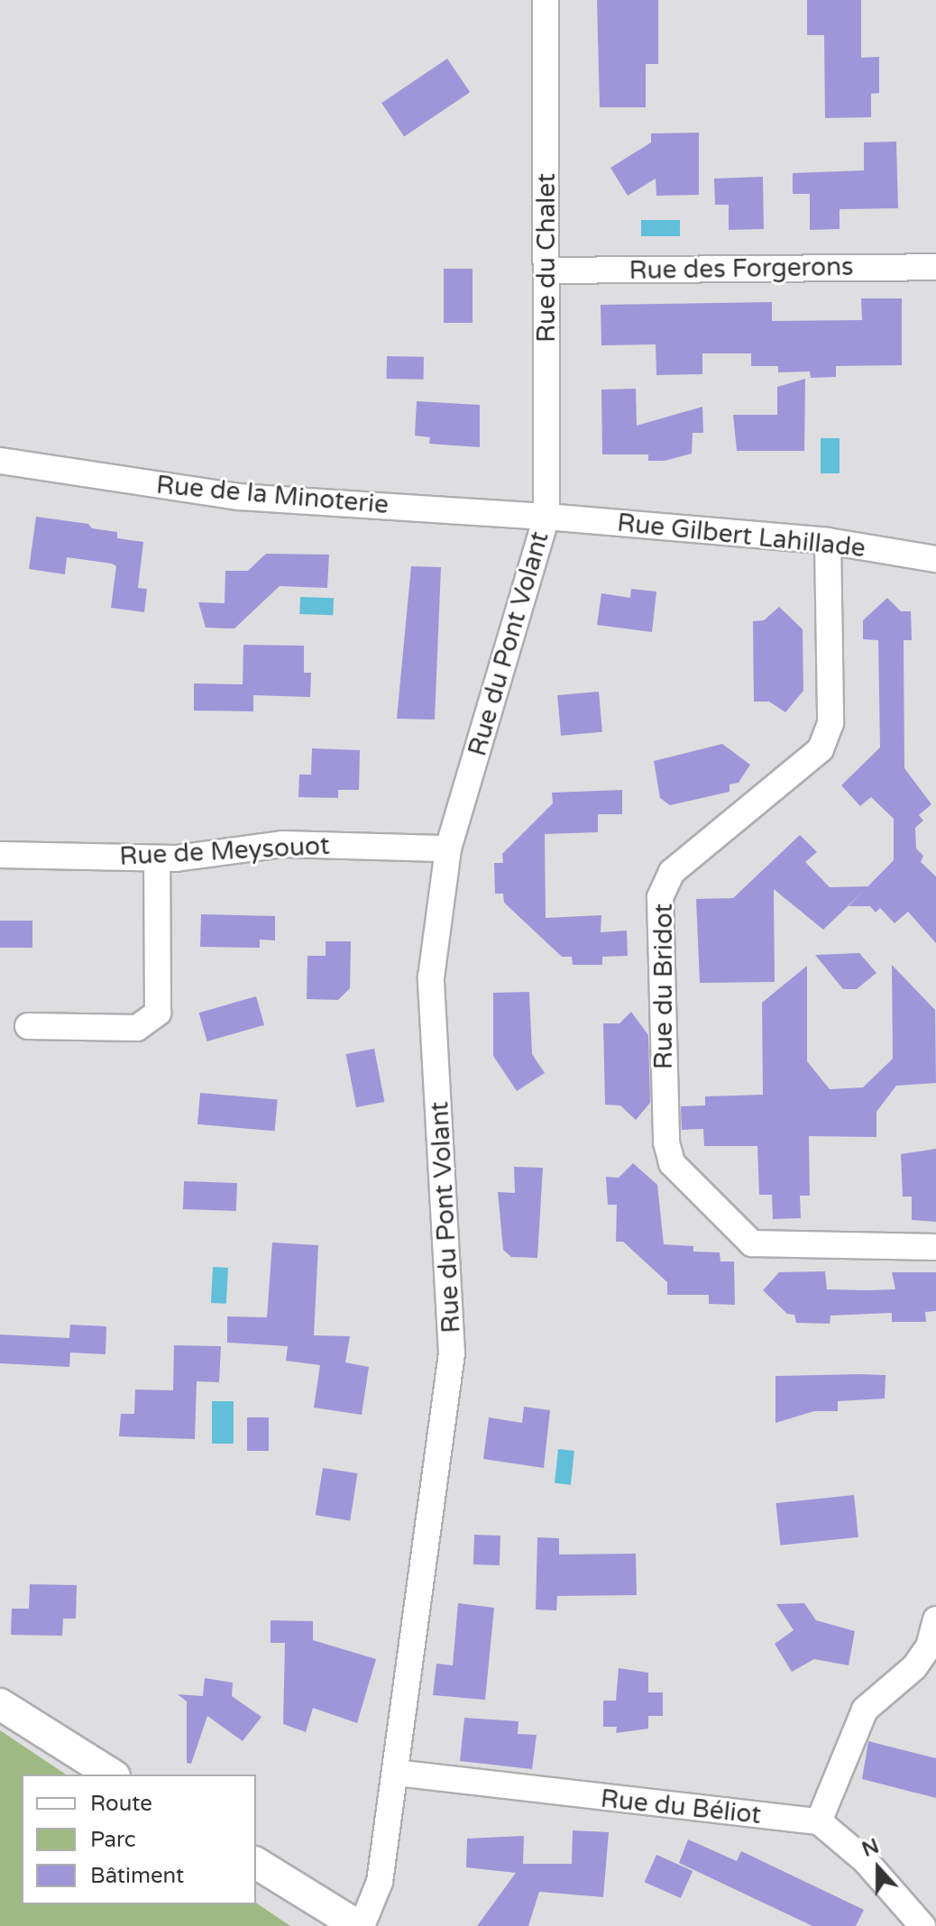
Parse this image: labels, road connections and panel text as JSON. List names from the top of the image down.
{
  "streets": {
    "street": [
      "Rue du Chalet",
      "Rue des Forgerons",
      "Rue de la Minoterie",
      "Rue Gilbert Lahillade",
      "Rue du Pont Volant",
      "Rue de Meysouot",
      "Rue du Bridot",
      "Rue du Béliot"
    ]
  },
  "crossings": [
    ["Rue du Chalet", "Rue des Forgerons"],
    ["Rue du Chalet", "Rue de la Minoterie"],
    ["Rue du Chalet", "Rue Gilbert Lahillade"],
    ["Rue du Chalet", "Rue du Pont Volant"],
    ["Rue de la Minoterie", "Rue Gilbert Lahillade"],
    ["Rue de la Minoterie", "Rue du Pont Volant"],
    ["Rue Gilbert Lahillade", "Rue du Pont Volant"],
    ["Rue Gilbert Lahillade", "Rue du Bridot"],
    ["Rue du Pont Volant", "Rue de Meysouot"],
    ["Rue du Pont Volant", "Rue du Béliot"]
  ],
  "legend": ["Route", "Parc", "Bâtiment"],
  "north": "top"
}
